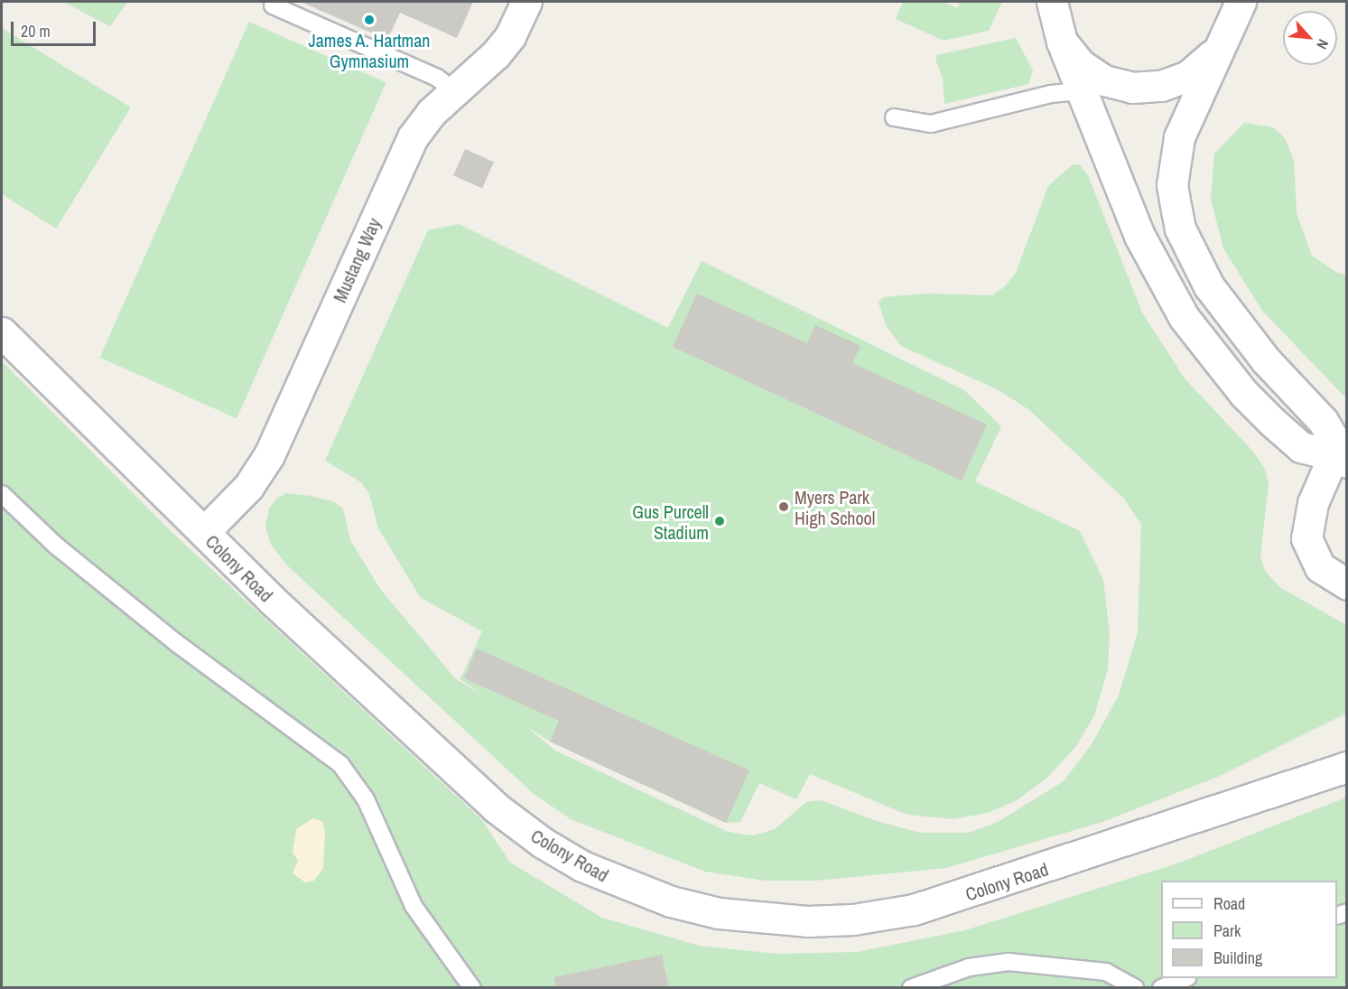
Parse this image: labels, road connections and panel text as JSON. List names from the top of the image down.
{
  "streets": {
    "street": ["Mustang Way", "Colony Road"]
  },
  "crossings": [
    ["Mustang Way", "Colony Road"]
  ],
  "places": ["James A. Hartman Gymnasium", "Myers Park High School", "Gus Purcell Stadium"],
  "legend": ["Road", "Park", "Building"],
  "scale_bar": "20 m",
  "north": "bottom right"
}
